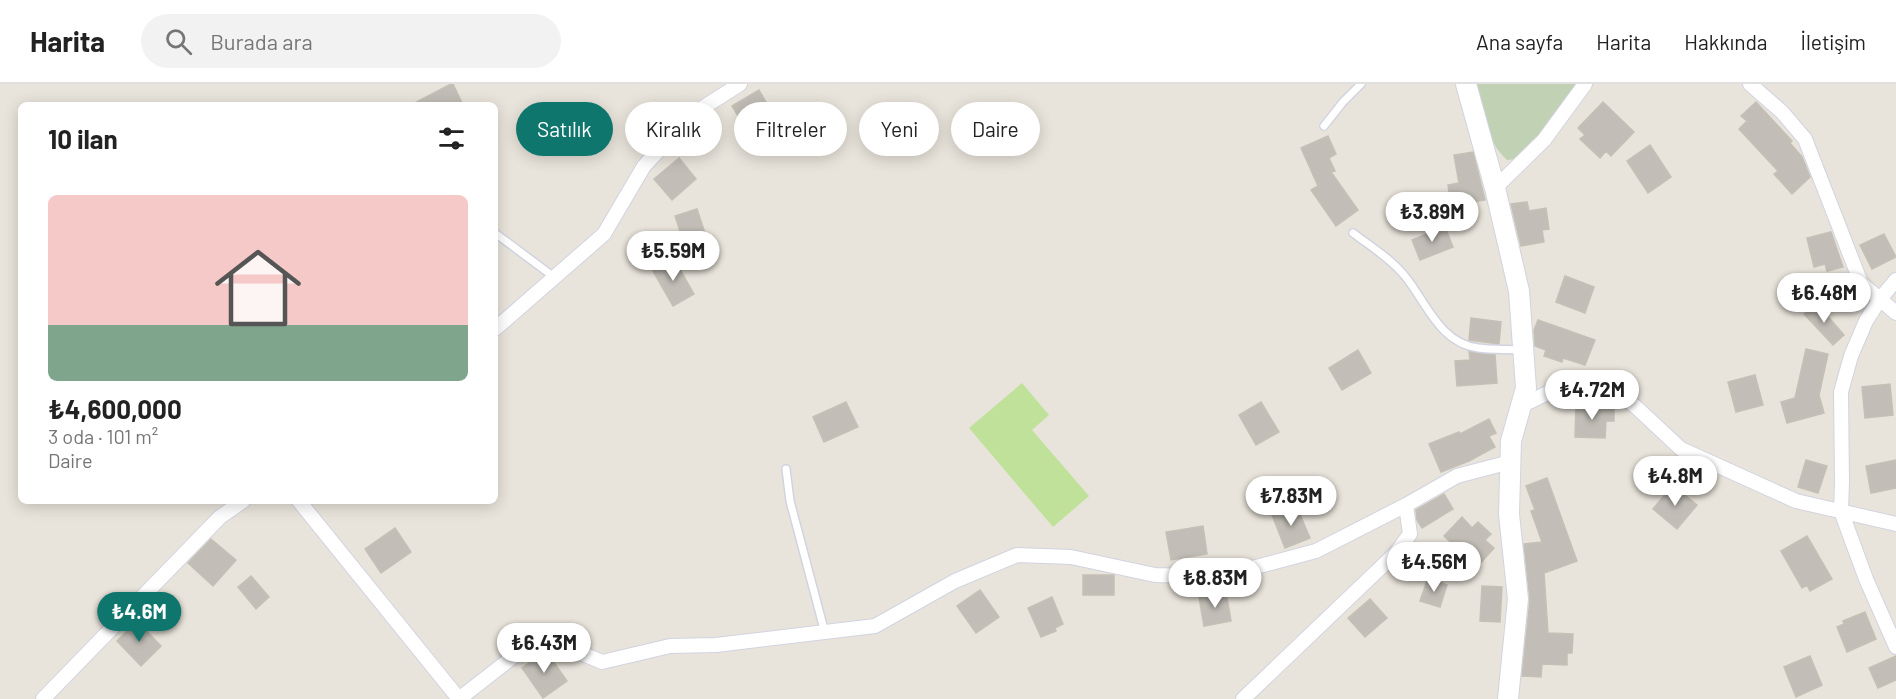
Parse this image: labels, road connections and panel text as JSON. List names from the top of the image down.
{
  "page": {
    "header": "Harita",
    "search": "Burada ara",
    "nav": [
      "Ana sayfa",
      "Harita",
      "Hakkında",
      "İletişim"
    ],
    "chip": [
      "Satılık",
      "Kiralık",
      "Filtreler",
      "Yeni",
      "Daire"
    ],
    "heading": "10 ilan",
    "list": [
      {
        "name": "₺4,600,000",
        "note": "3 oda · 101 m² · Daire"
      }
    ],
    "price": [
      "₺3.89M",
      "₺5.59M",
      "₺6.48M",
      "₺4.72M",
      "₺4.8M",
      "₺7.83M",
      "₺4.56M",
      "₺8.83M",
      "₺4.6M",
      "₺6.43M"
    ]
  }
}
